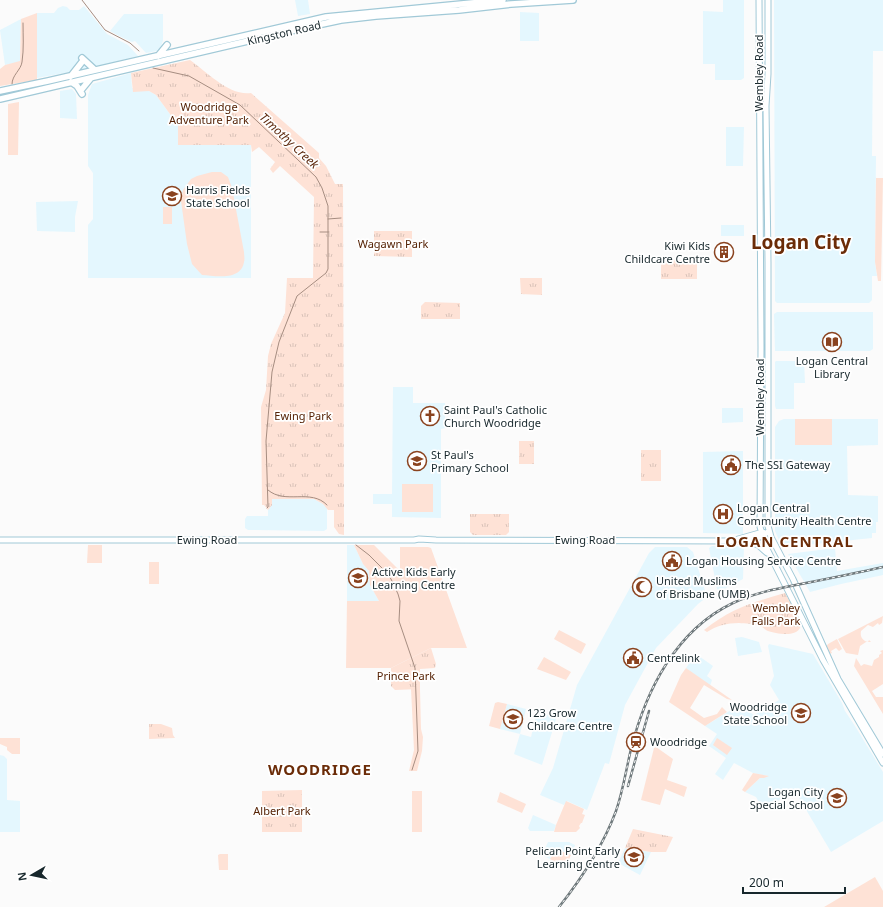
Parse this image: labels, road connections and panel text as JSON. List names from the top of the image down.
{
  "streets": {
    "main road": ["Kingston Road", "Wembley Road", "Ewing Road"]
  },
  "crossings": [
    ["Wembley Road", "Ewing Road"]
  ],
  "districts": ["Logan City", "LOGAN CENTRAL", "WOODRIDGE"],
  "water": ["Timothy Creek"],
  "parks": [
    "Woodridge Adventure Park",
    "Wagawn Park",
    "Ewing Park",
    "Wembley Falls Park",
    "Prince Park",
    "Albert Park"
  ],
  "places": {
    "school or university": [
      "Harris Fields State School",
      "St Paul's Primary School",
      "Active Kids Early Learning Centre",
      "Woodridge State School",
      "123 Grow Childcare Centre",
      "Logan City Special School",
      "Pelican Point Early Learning Centre"
    ],
    "building": ["Kiwi Kids Childcare Centre"],
    "library": ["Logan Central Library"],
    "church": ["Saint Paul's Catholic Church Woodridge"],
    "public building": ["The SSI Gateway", "Logan Housing Service Centre", "Centrelink"],
    "hospital": ["Logan Central Community Health Centre"],
    "mosque": ["United Muslims of Brisbane (UMB)"],
    "station": ["Woodridge"]
  },
  "scale_bar": "200 m",
  "north": "left"
}
